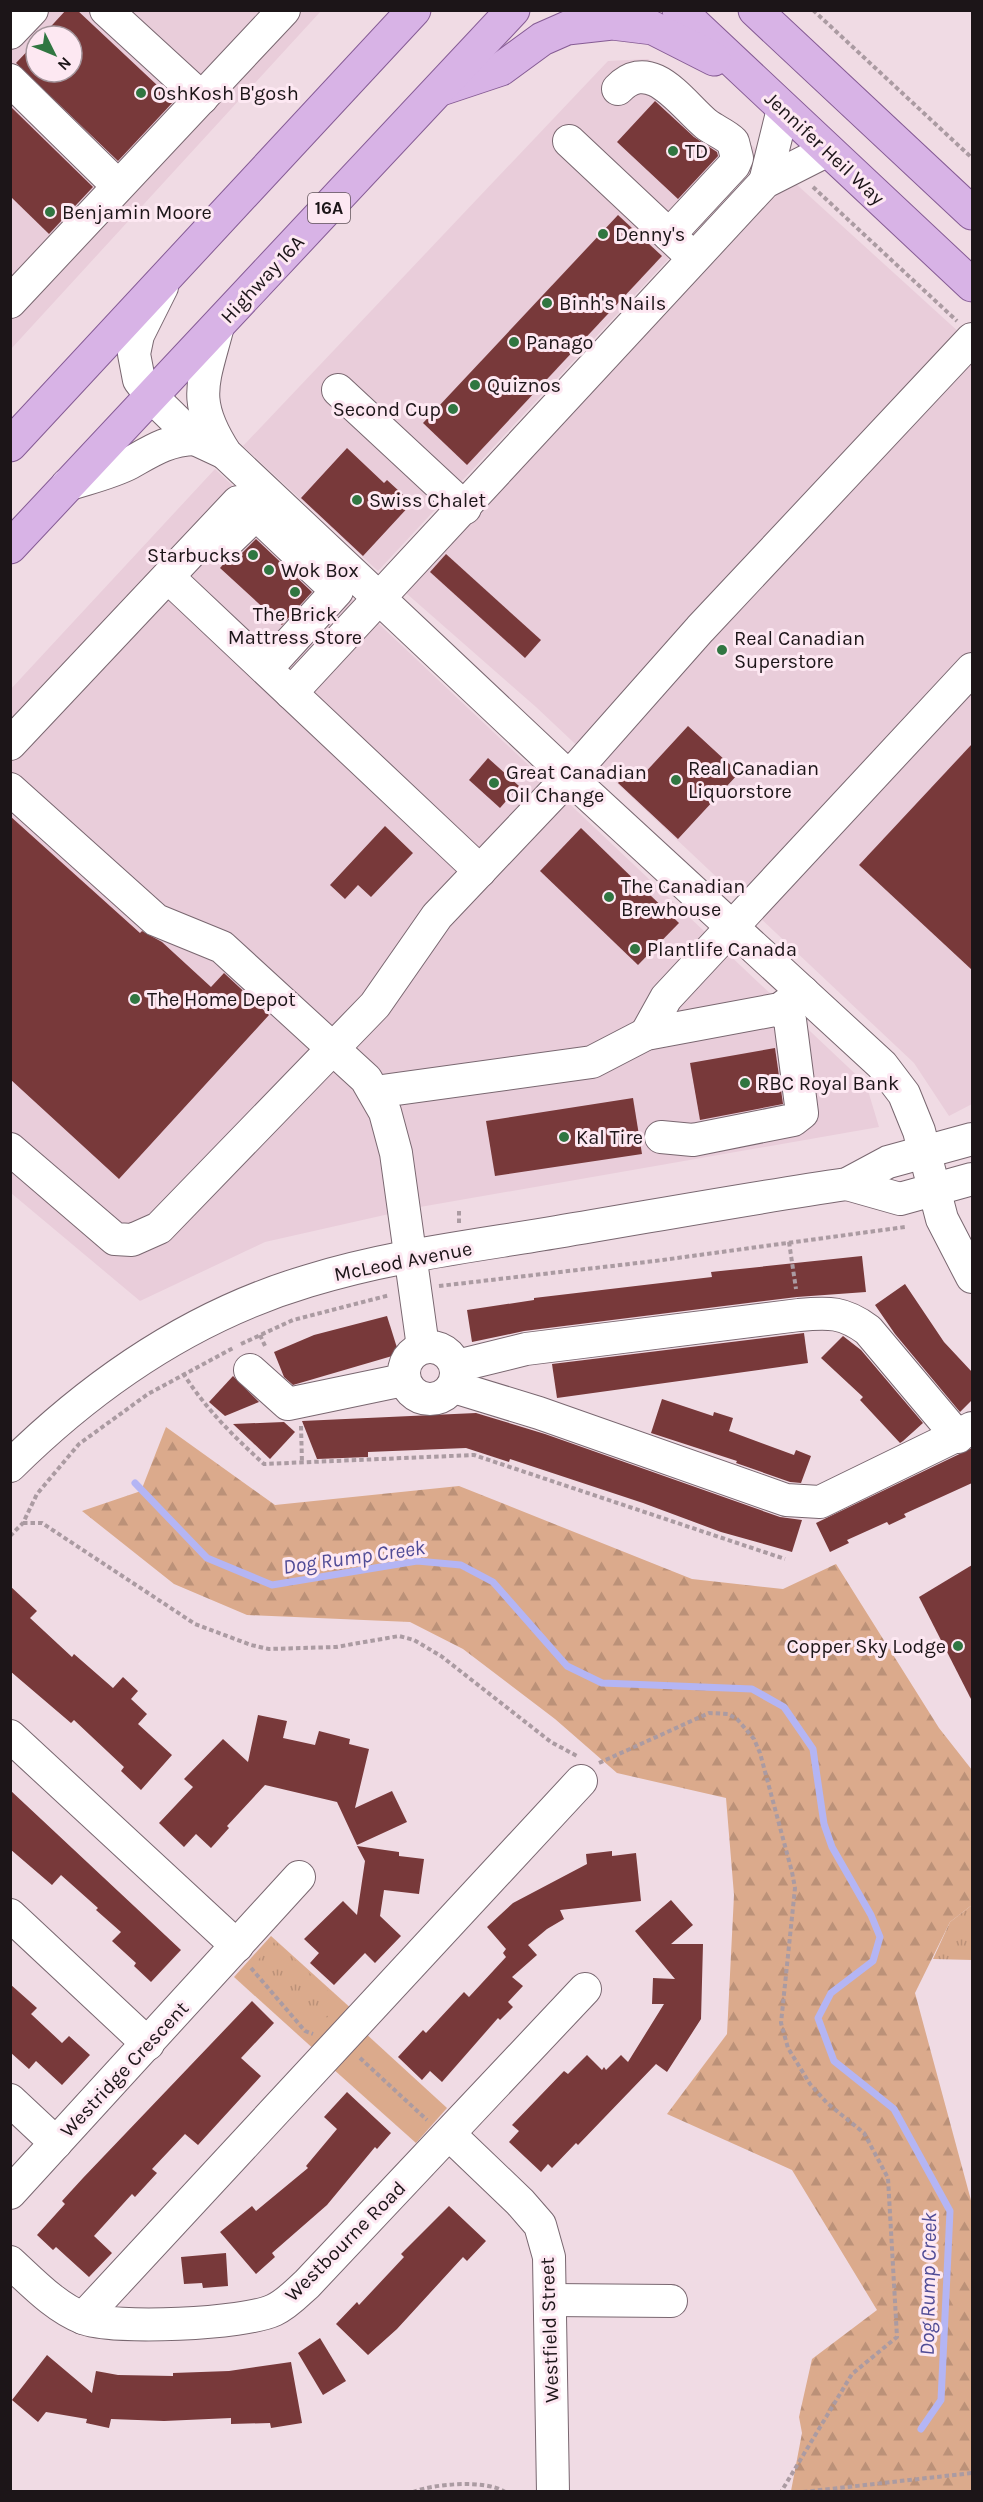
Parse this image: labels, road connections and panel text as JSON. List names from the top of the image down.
{
  "streets": {
    "main road": ["Jennifer Heil Way", "16A", "Highway 16A"],
    "street": [
      "McLeod Avenue",
      "Westridge Crescent",
      "Westbourne Road",
      "Westfield Street"
    ]
  },
  "crossings": [
    ["Westbourne Road", "Westfield Street"]
  ],
  "water": ["Dog Rump Creek"],
  "places": [
    "OshKosh B'gosh",
    "TD",
    "Benjamin Moore",
    "Denny's",
    "Binh's Nails",
    "Panago",
    "Quiznos",
    "Second Cup",
    "Swiss Chalet",
    "Starbucks",
    "Wok Box",
    "The Brick Mattress Store",
    "Real Canadian Superstore",
    "Real Canadian Liquorstore",
    "Great Canadian Oil Change",
    "The Canadian Brewhouse",
    "Plantlife Canada",
    "The Home Depot",
    "RBC Royal Bank",
    "Kal Tire",
    "Copper Sky Lodge"
  ],
  "north": "bottom right"
}
